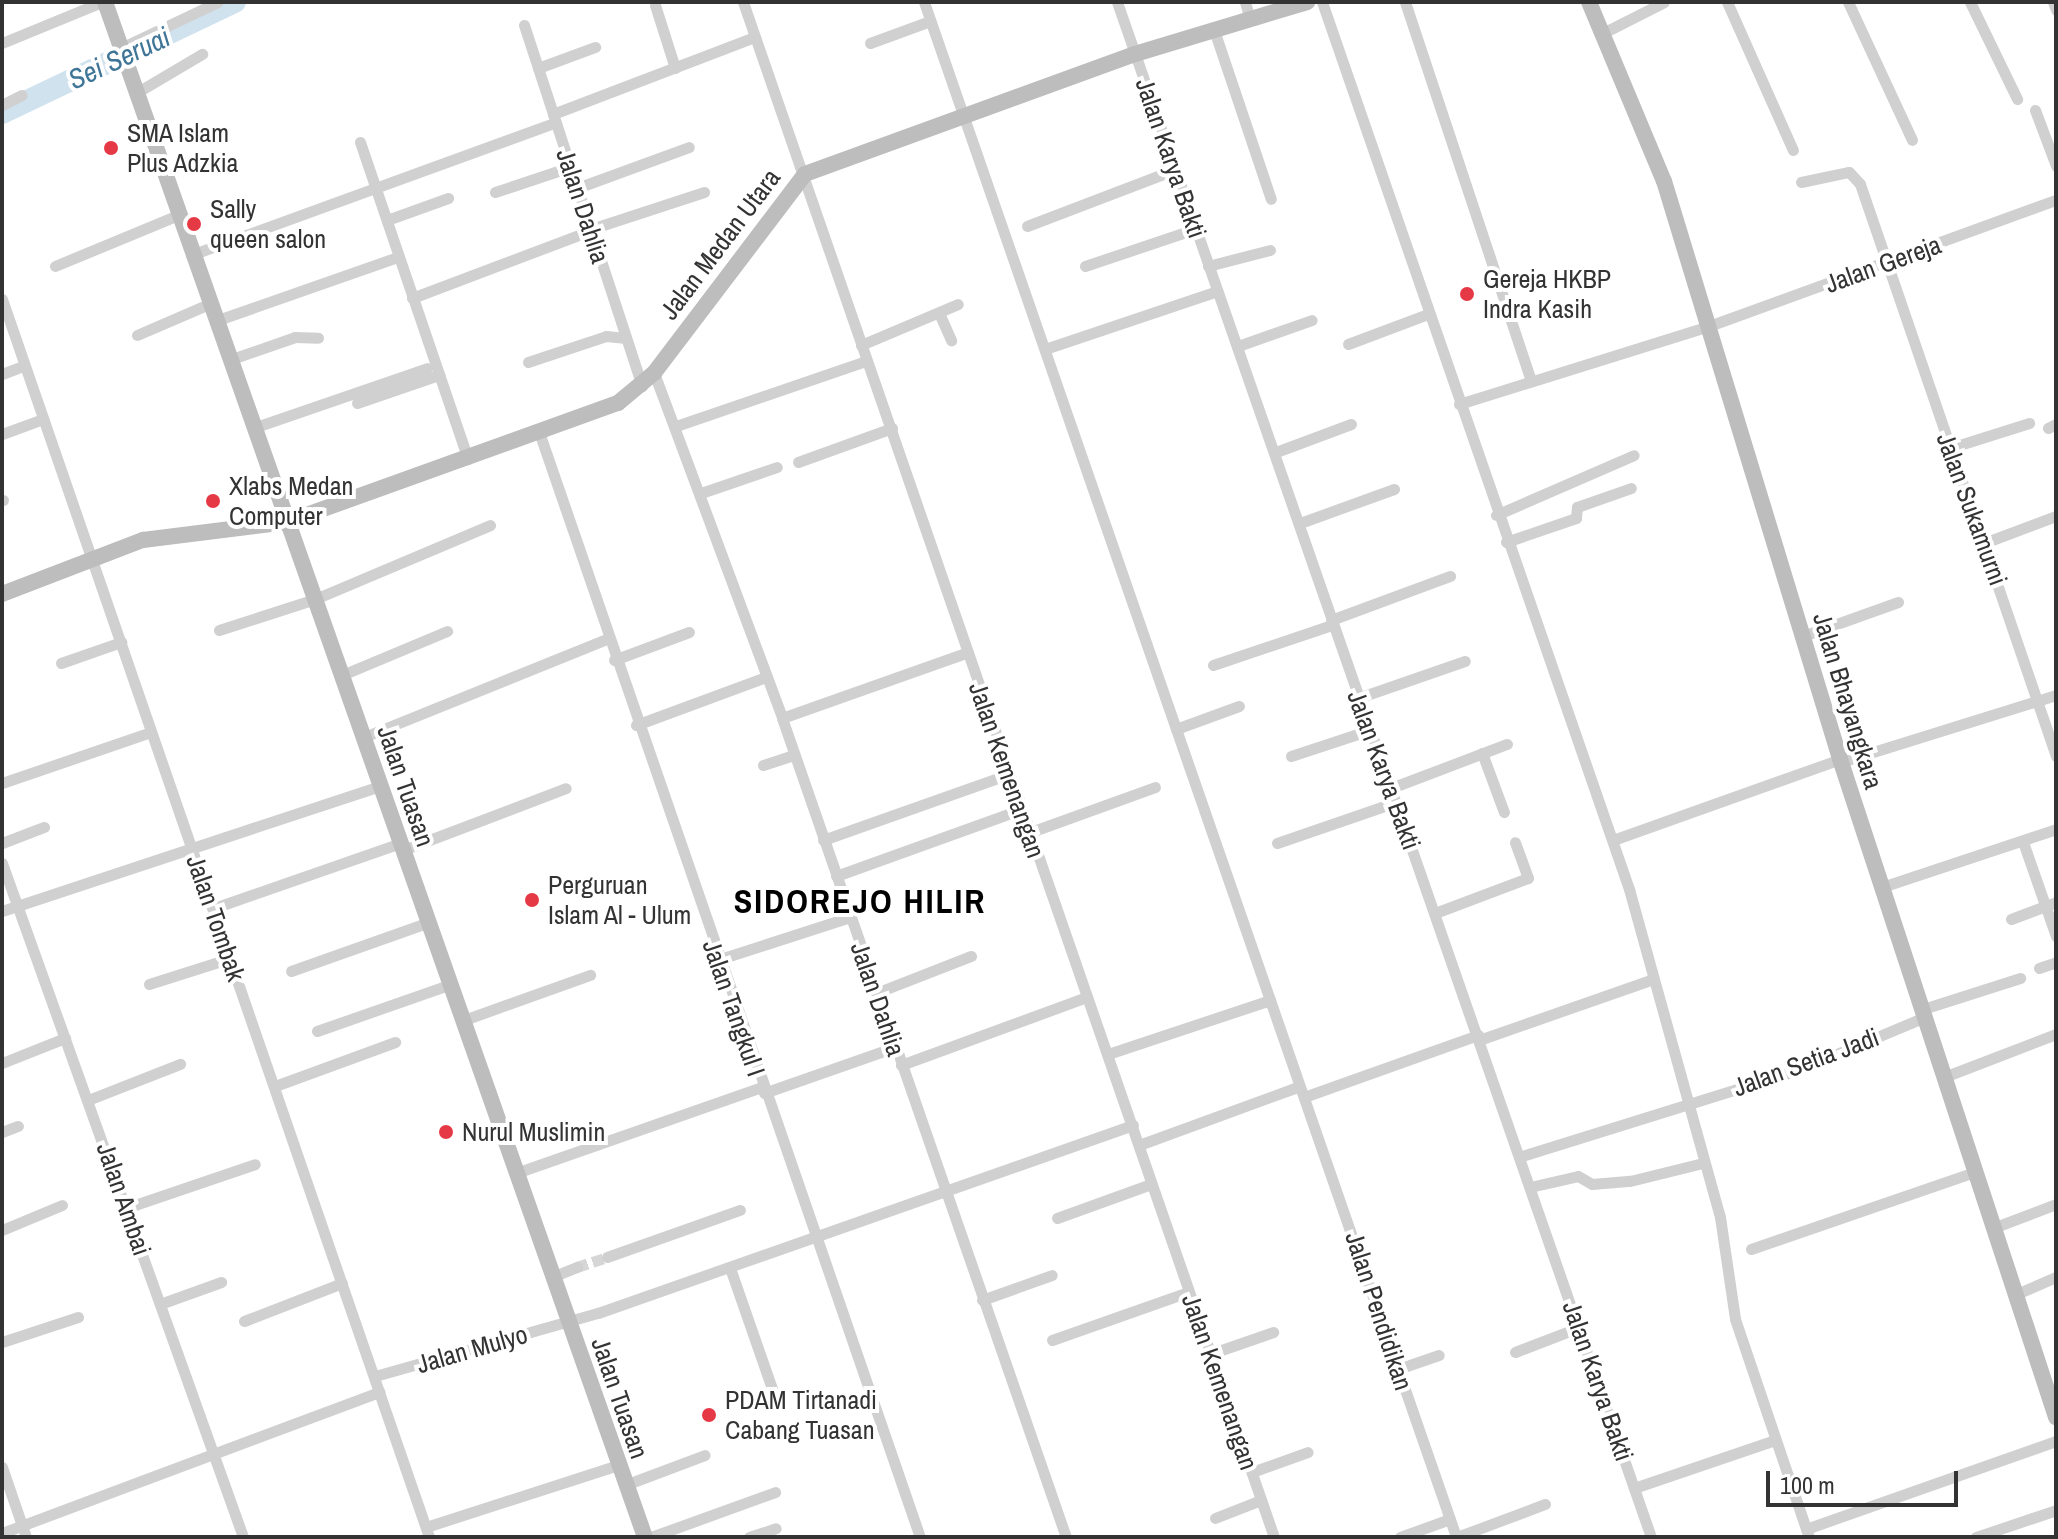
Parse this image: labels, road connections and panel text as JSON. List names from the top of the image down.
{
  "streets": {
    "street": [
      "Jalan Karya Bakti",
      "Jalan Dahlia",
      "Jalan Medan Utara",
      "Jalan Gereja",
      "Jalan Sukamurni",
      "Jalan Bhayangkara",
      "Jalan Kemenangan",
      "Jalan Tuasan",
      "Jalan Tombak",
      "Jalan Tangkul I",
      "Jalan Setia Jadi",
      "Jalan Ambai",
      "Jalan Pendidikan",
      "Jalan Mulyo"
    ]
  },
  "crossings": [
    ["Jalan Karya Bakti", "Jalan Medan Utara"],
    ["Jalan Karya Bakti", "Jalan Setia Jadi"],
    ["Jalan Dahlia", "Jalan Medan Utara"],
    ["Jalan Dahlia", "Jalan Mulyo"],
    ["Jalan Medan Utara", "Jalan Kemenangan"],
    ["Jalan Medan Utara", "Jalan Tuasan"],
    ["Jalan Medan Utara", "Jalan Tombak"],
    ["Jalan Medan Utara", "Jalan Tangkul I"],
    ["Jalan Gereja", "Jalan Sukamurni"],
    ["Jalan Gereja", "Jalan Bhayangkara"],
    ["Jalan Bhayangkara", "Jalan Setia Jadi"],
    ["Jalan Kemenangan", "Jalan Mulyo"],
    ["Jalan Tuasan", "Jalan Mulyo"],
    ["Jalan Tombak", "Jalan Mulyo"],
    ["Jalan Tangkul I", "Jalan Mulyo"]
  ],
  "districts": ["SIDOREJO HILIR"],
  "water": ["Sei Seruai"],
  "places": [
    "SMA Islam Plus Adzkia",
    "Sally queen salon",
    "Gereja HKBP Indra Kasih",
    "Xlabs Medan Computer",
    "Perguruan Islam Al - Ulum",
    "Nurul Muslimin",
    "PDAM Tirtanadi Cabang Tuasan"
  ],
  "scale_bar": "100 m"
}
